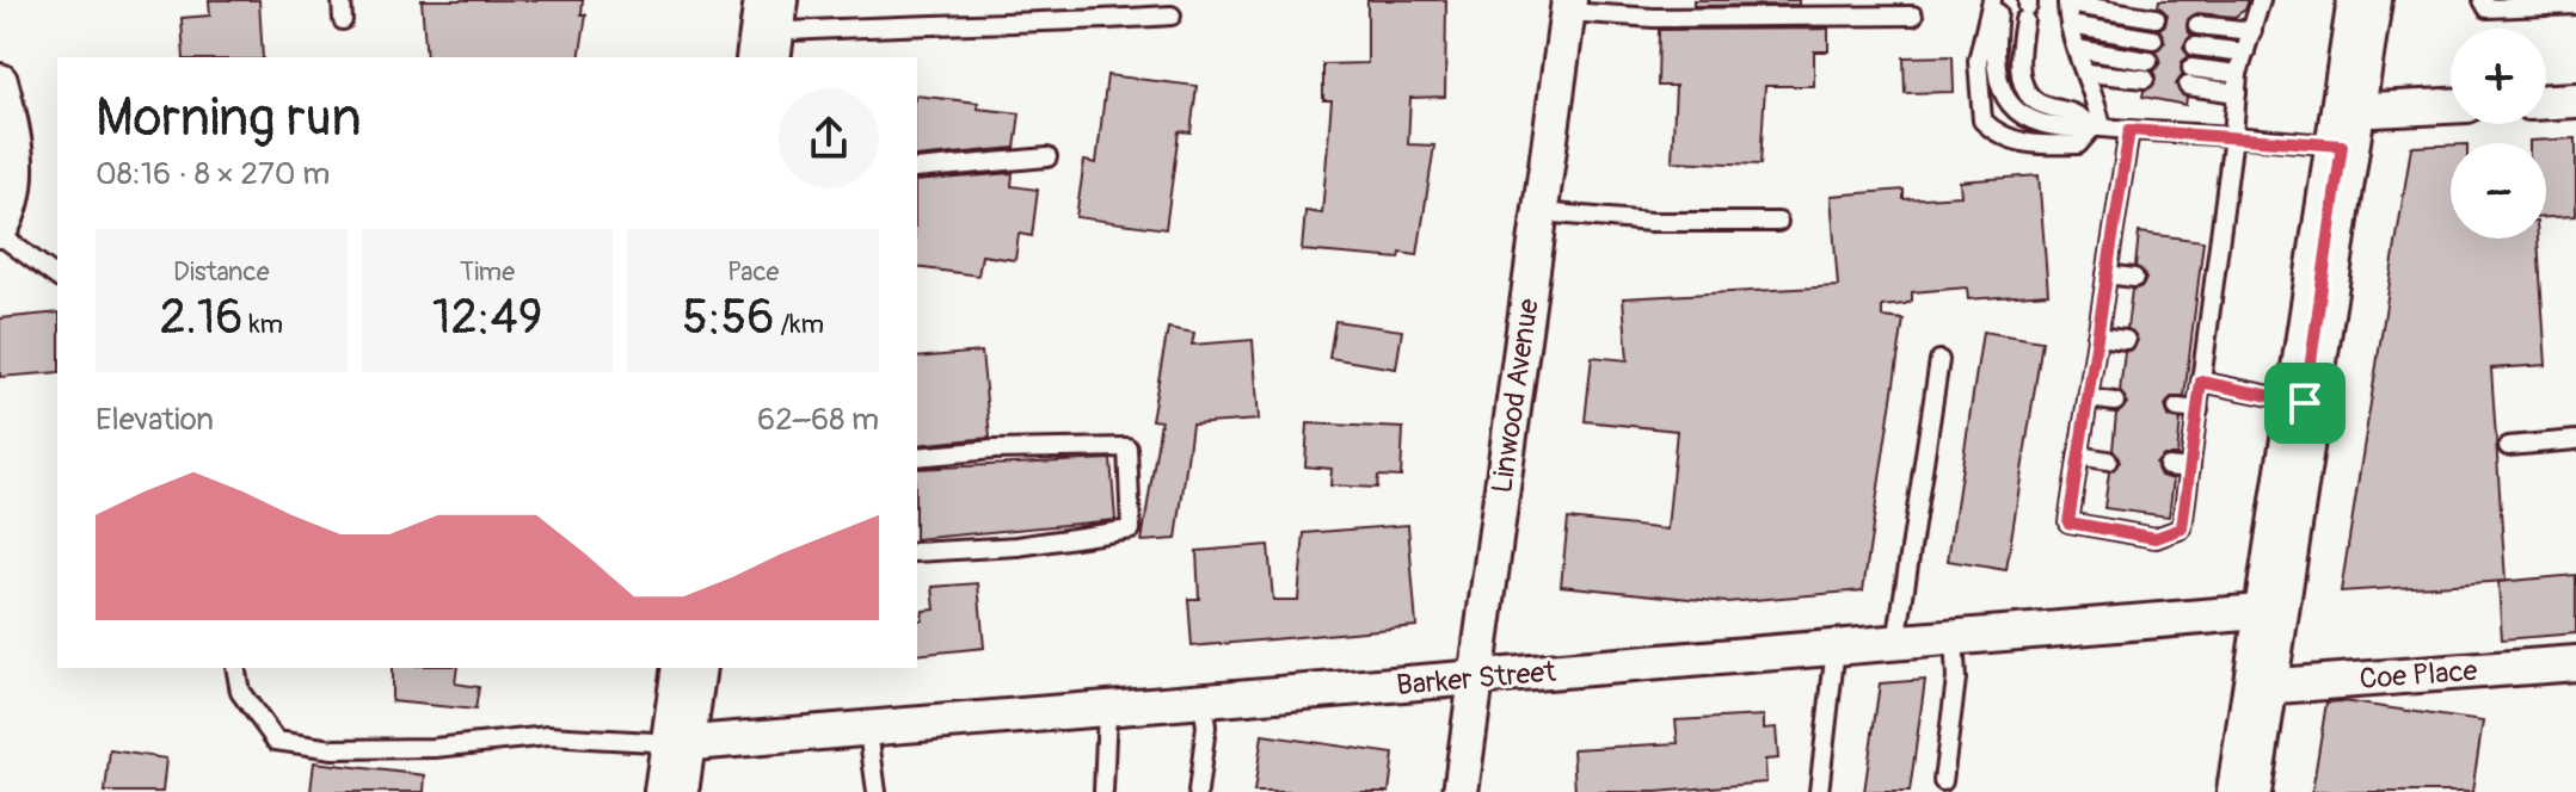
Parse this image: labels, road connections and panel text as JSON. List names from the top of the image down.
{
  "streets": {
    "street": ["Linwood Avenue", "Coe Place", "Barker Street"]
  },
  "crossings": [
    ["Linwood Avenue", "Barker Street"]
  ],
  "page": {
    "map_buttons": ["+", "−"],
    "heading": ["Morning run", "08:16 · 8 × 270 m"],
    "stats": [
      ["Distance", "2.16 km"],
      ["Time", "12:49"],
      ["Pace", "5:56 /km"]
    ],
    "chart": ["Elevation", "62–68 m"]
  }
}
